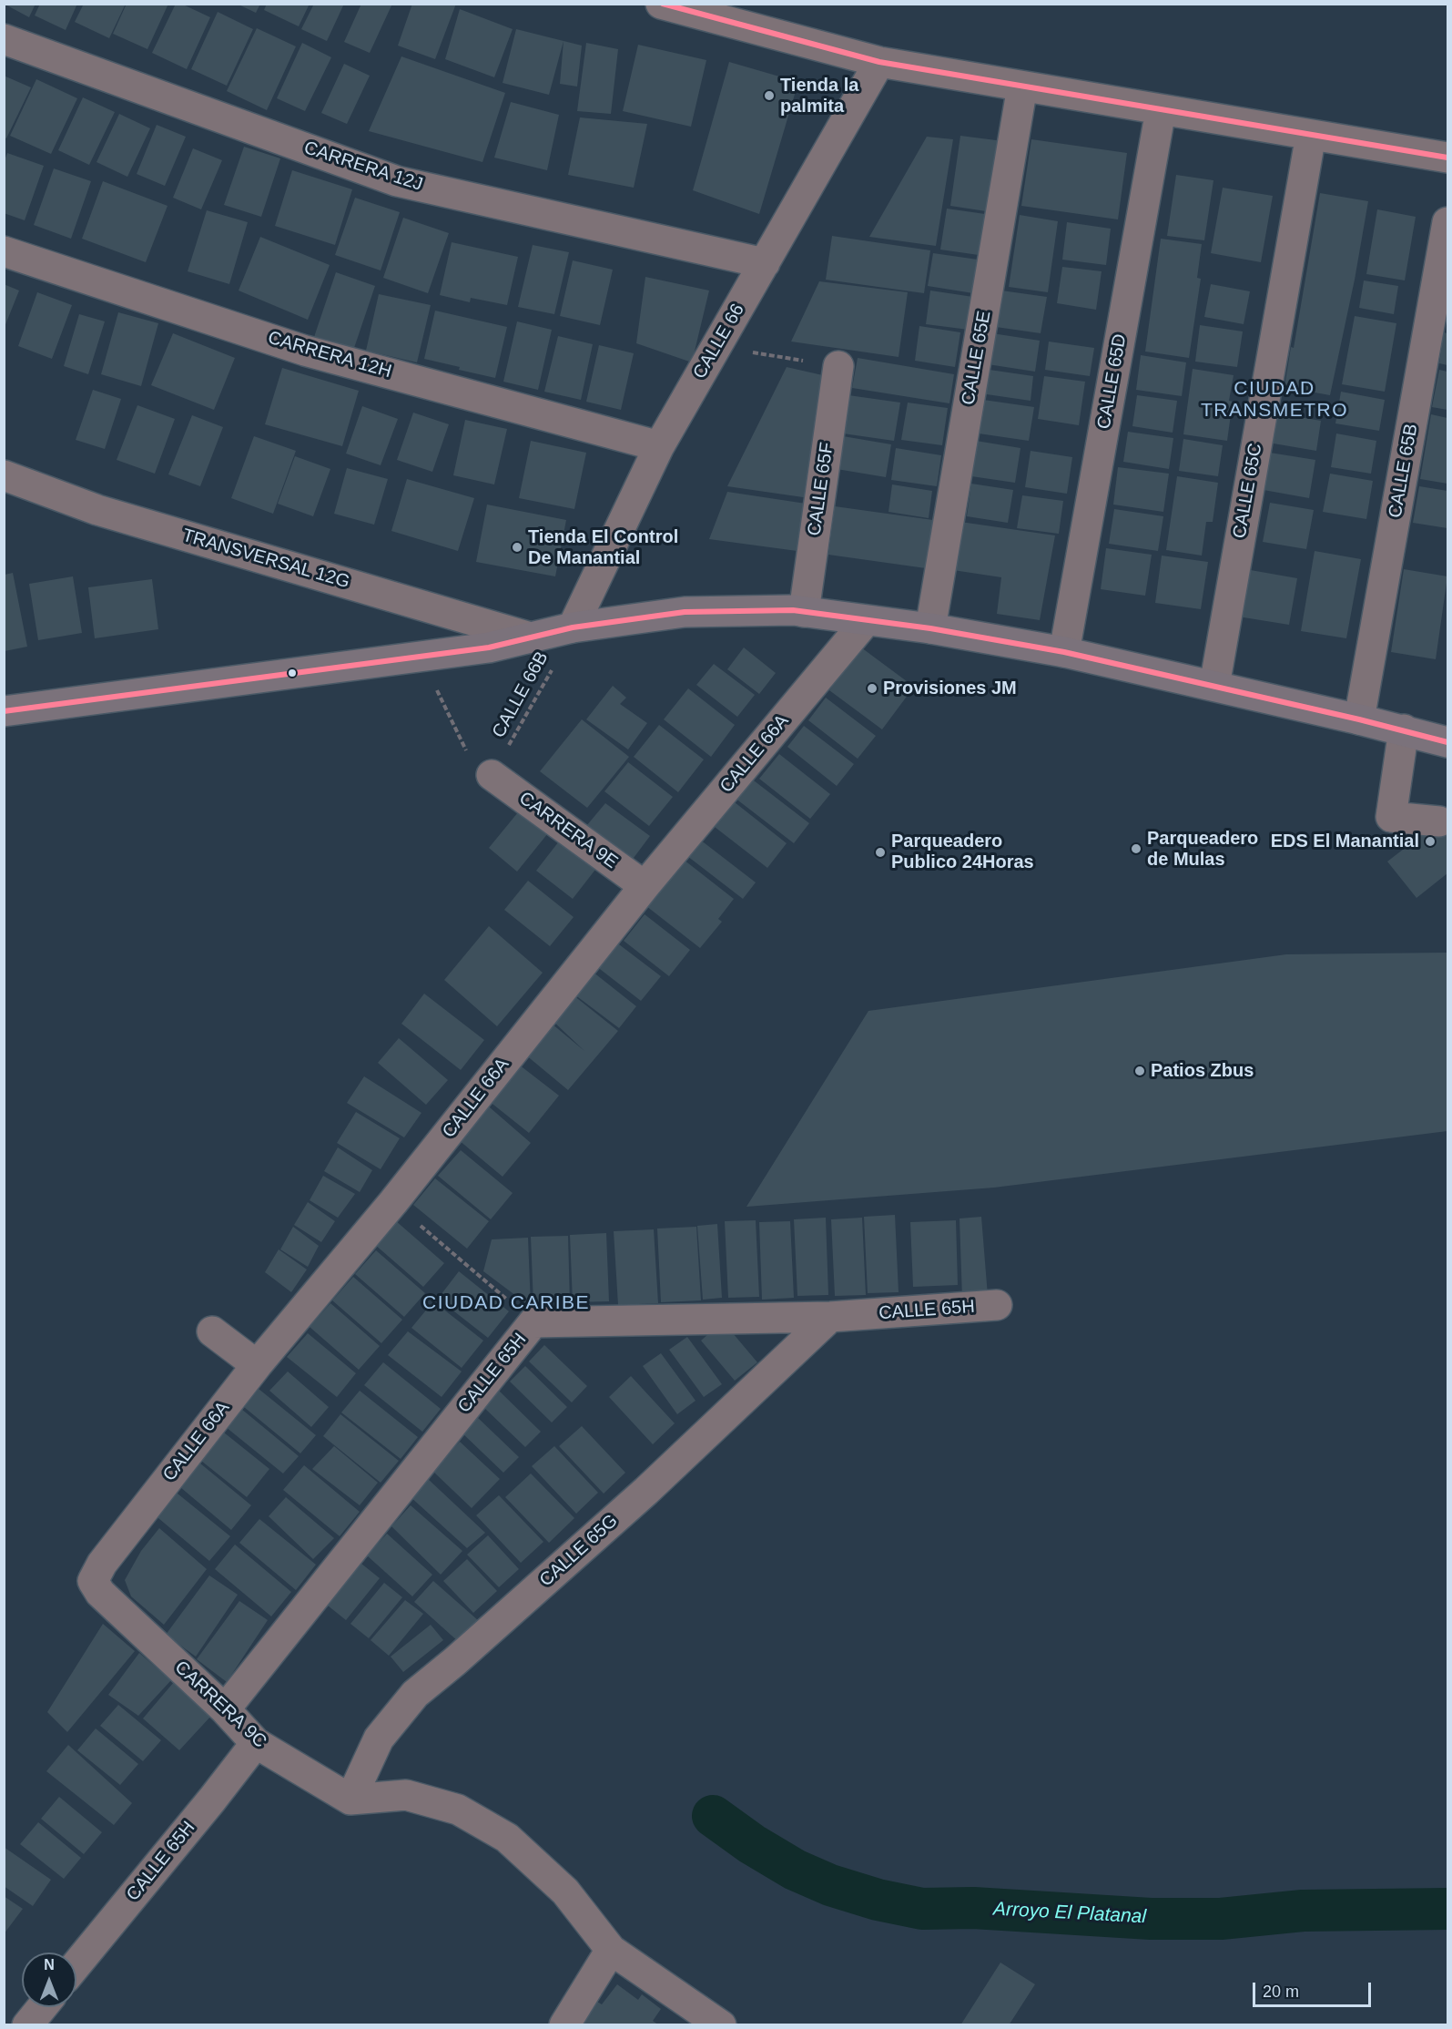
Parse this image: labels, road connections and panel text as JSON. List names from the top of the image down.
{
  "streets": {
    "street": [
      "CARRERA 12J",
      "CALLE 66",
      "CARRERA 12H",
      "CALLE 65E",
      "CALLE 65D",
      "CALLE 65B",
      "CALLE 65F",
      "CALLE 65C",
      "TRANSVERSAL 12G",
      "CALLE 66A",
      "CARRERA 9E",
      "CALLE 65H",
      "CALLE 65G",
      "CARRERA 9C"
    ],
    "path": ["CALLE 66B"]
  },
  "crossings": [
    ["CARRERA 12J", "CALLE 66"],
    ["CALLE 66", "CARRERA 12H"],
    ["CALLE 66", "CALLE 66B"],
    ["CALLE 66B", "CARRERA 9E"],
    ["CALLE 66A", "CARRERA 9E"],
    ["CALLE 66A", "CARRERA 9C"],
    ["CALLE 65H", "CALLE 65G"],
    ["CALLE 65H", "CARRERA 9C"],
    ["CALLE 65G", "CARRERA 9C"]
  ],
  "districts": ["CIUDAD TRANSMETRO", "CIUDAD CARIBE"],
  "water": ["Arroyo El Platanal"],
  "places": [
    "Tienda la palmita",
    "Tienda El Control De Manantial",
    "Provisiones JM",
    "EDS El Manantial",
    "Parqueadero de Mulas",
    "Parqueadero Publico 24Horas",
    "Patios Zbus"
  ],
  "scale_bar": "20 m",
  "north": "top"
}
